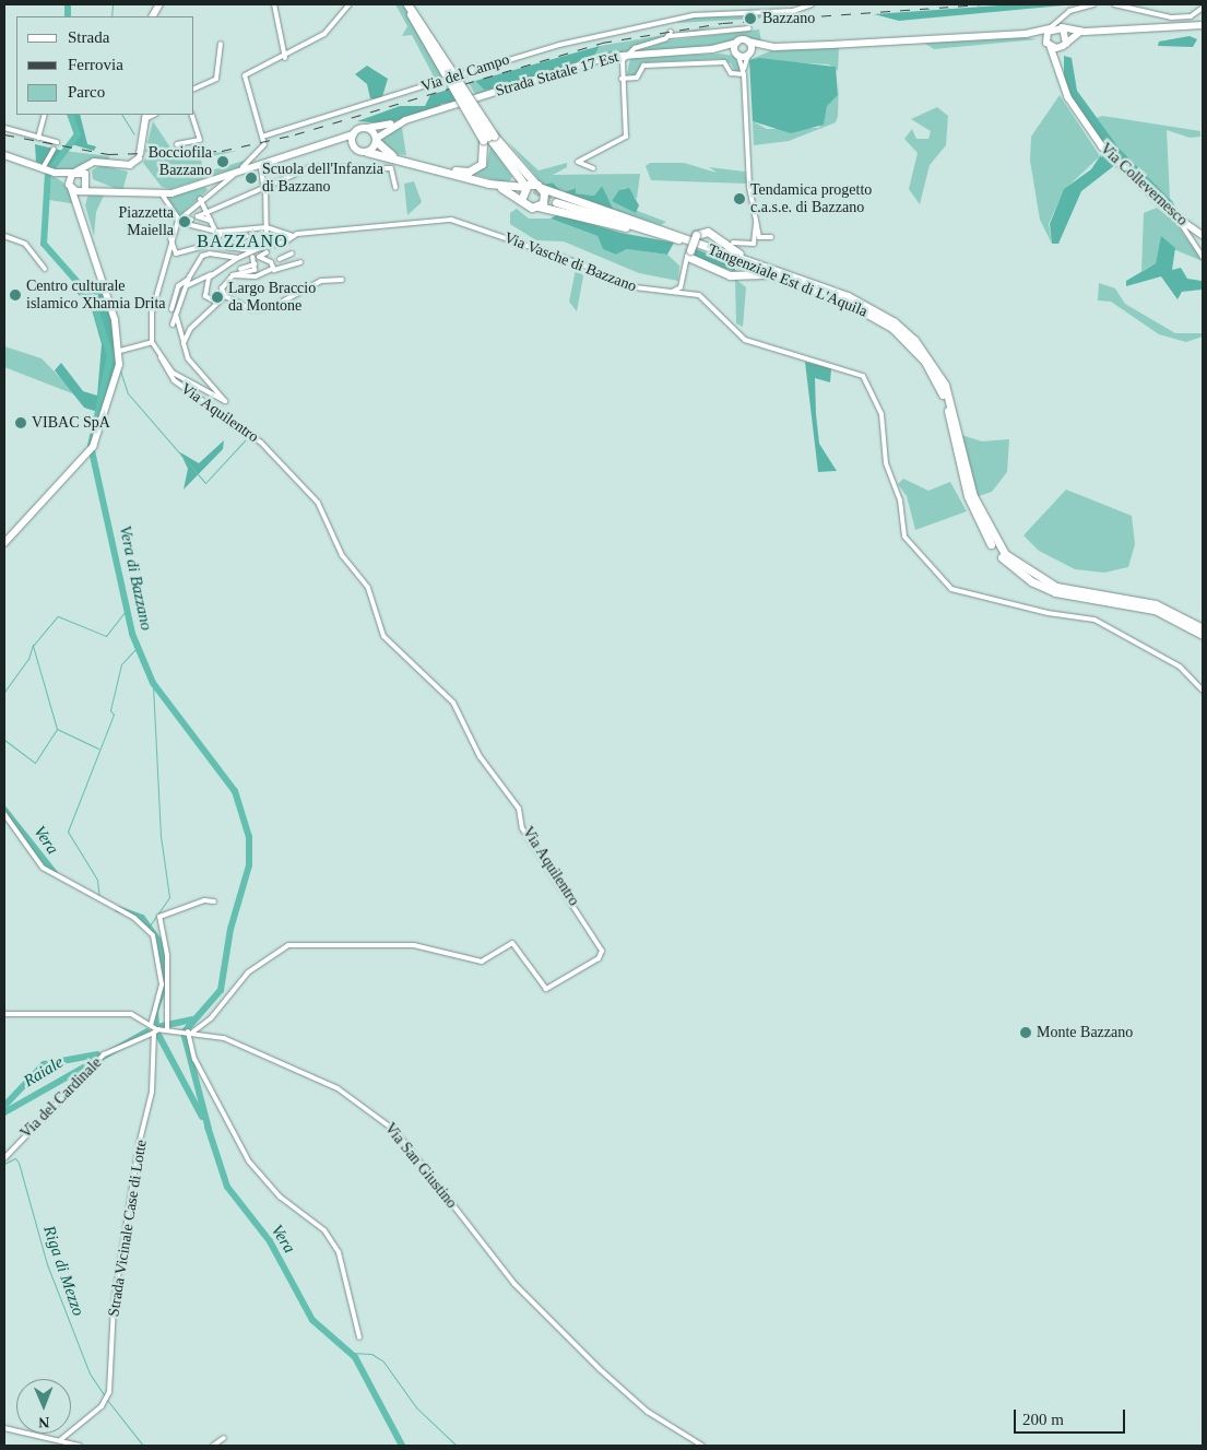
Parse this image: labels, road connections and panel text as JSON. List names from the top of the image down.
{
  "streets": {
    "highway": ["Tangenziale Est di L'Aquila"],
    "main road": ["Strada Statale 17 Est", "Via Collevernesco"],
    "street": [
      "Via del Campo",
      "Via Vasche di Bazzano",
      "Via Aquilentro",
      "Via del Cardinale",
      "Via San Giustino",
      "Strada Vicinale Case di Lotte"
    ]
  },
  "crossings": [
    ["Via Aquilentro", "Via San Giustino"],
    ["Via del Cardinale", "Via San Giustino"],
    ["Via del Cardinale", "Strada Vicinale Case di Lotte"],
    ["Via San Giustino", "Strada Vicinale Case di Lotte"]
  ],
  "districts": ["BAZZANO"],
  "water": [
    "Vera di Bazzano",
    "Vera",
    "Raiale",
    "Riga di Mezzo"
  ],
  "places": [
    "Bazzano",
    "Bocciofila Bazzano",
    "Scuola dell'Infanzia di Bazzano",
    "Tendamica progetto c.a.s.e. di Bazzano",
    "Piazzetta Maiella",
    "Centro culturale islamico Xhamia Drita",
    "Largo Braccio da Montone",
    "VIBAC SpA",
    "Monte Bazzano"
  ],
  "legend": ["Strada", "Ferrovia", "Parco"],
  "scale_bar": "200 m",
  "north": "bottom"
}
